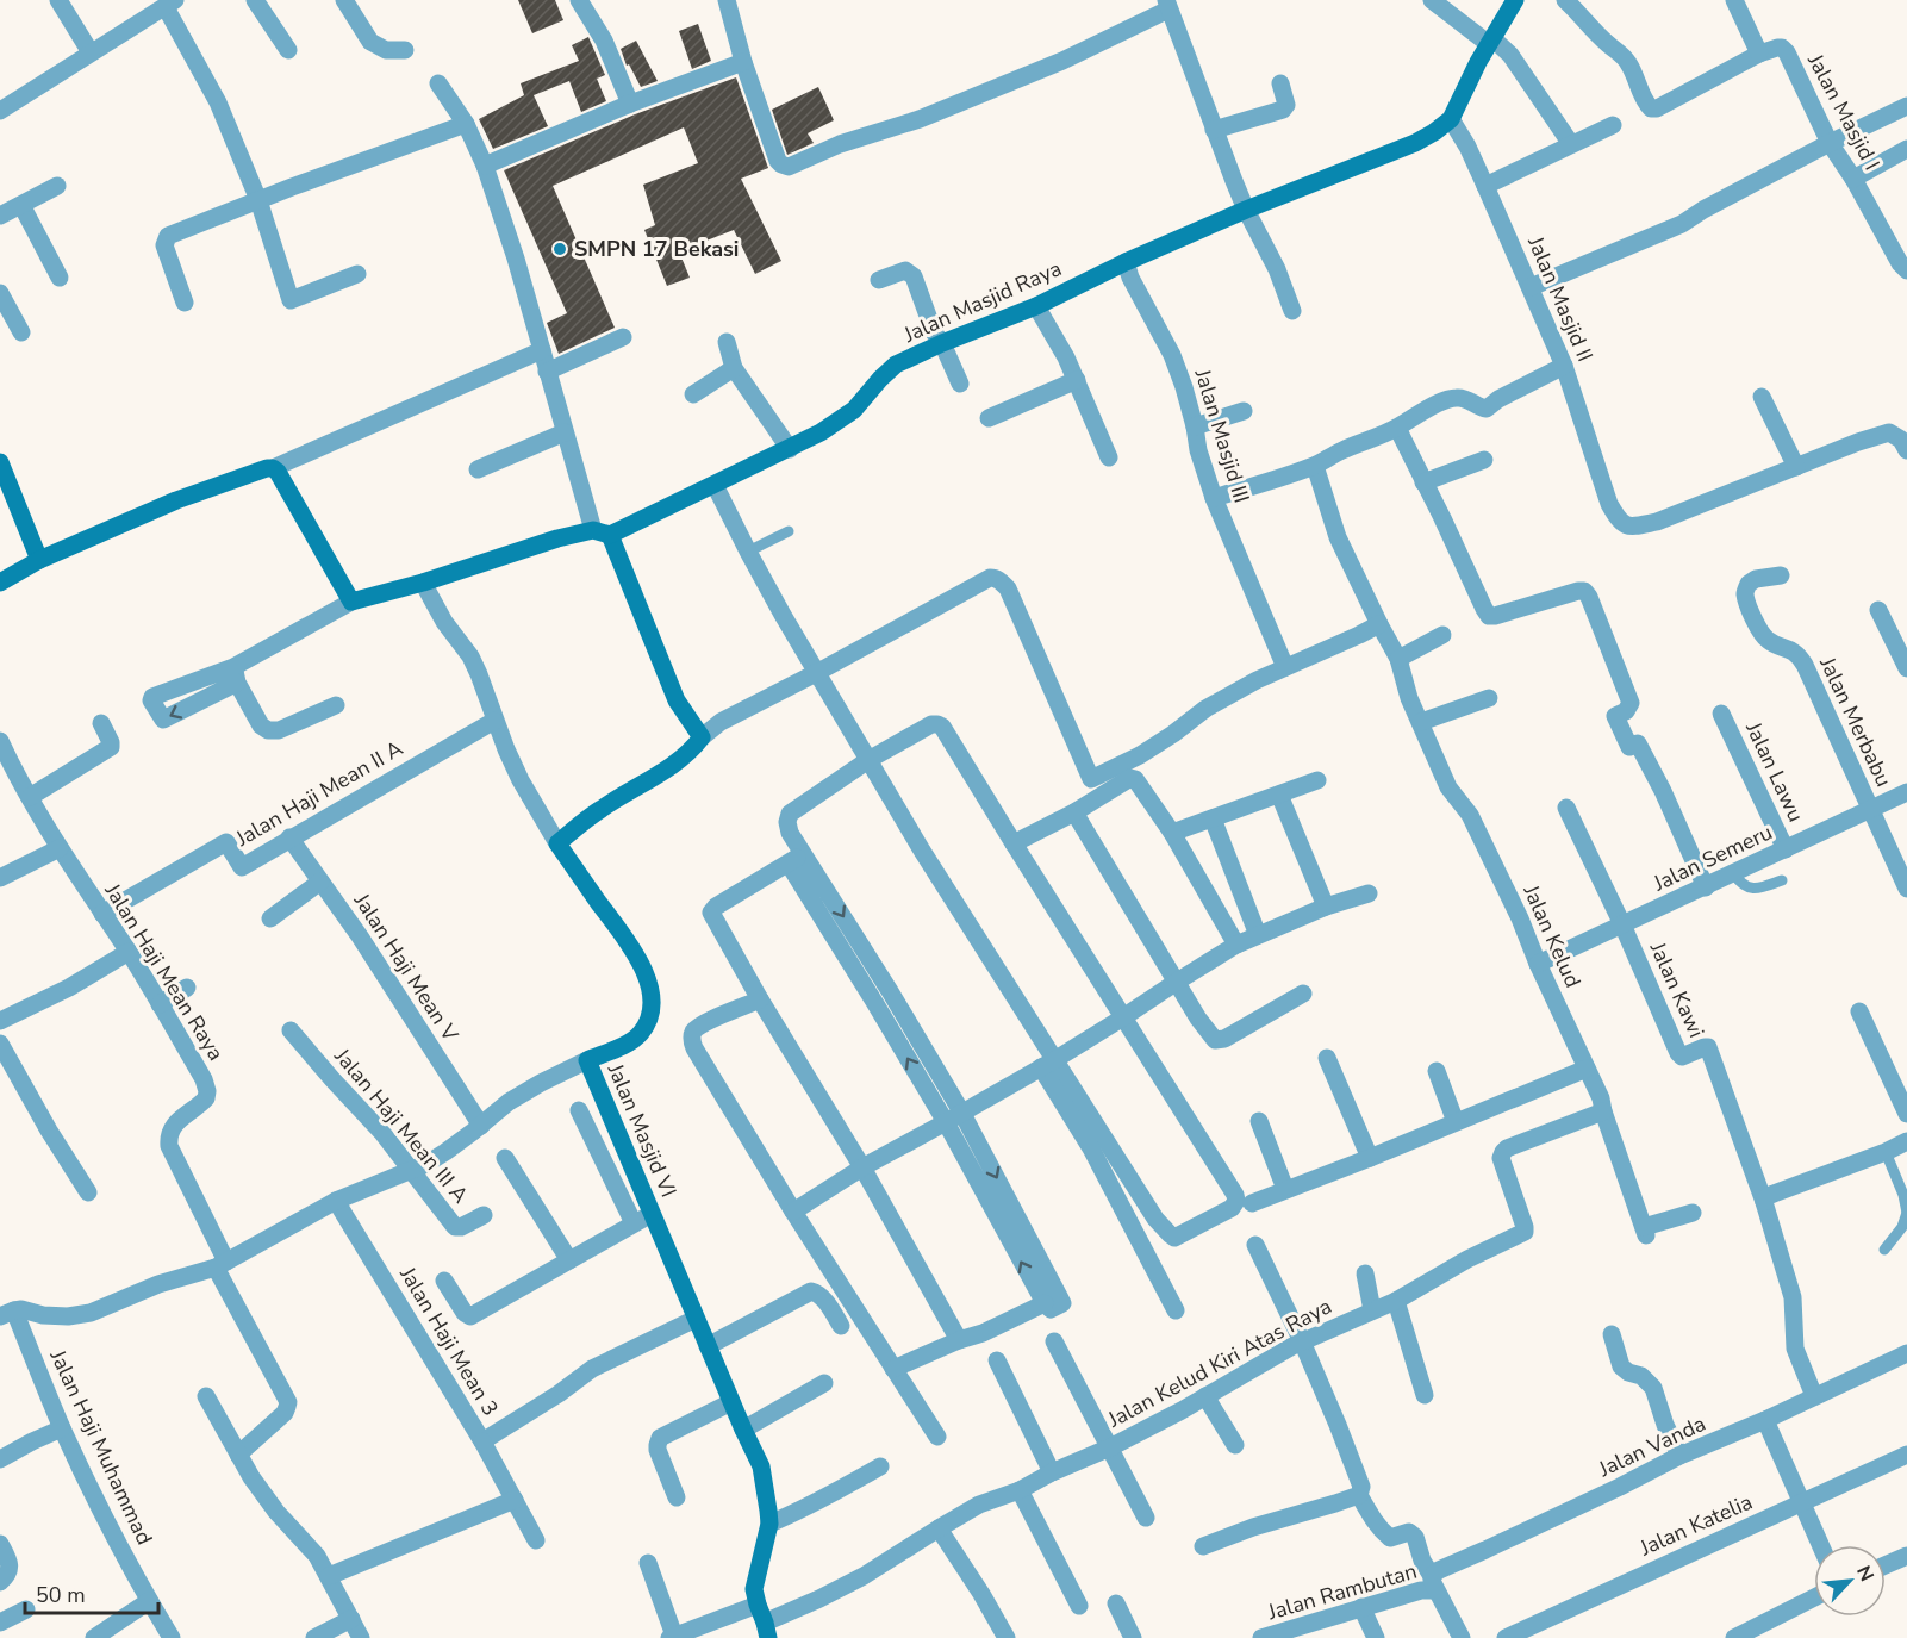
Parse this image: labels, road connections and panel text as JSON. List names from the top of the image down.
{
  "streets": {
    "street": [
      "Jalan Masjid I",
      "Jalan Masjid II",
      "Jalan Masjid Raya",
      "Jalan Masjid III",
      "Jalan Merbabu",
      "Jalan Lawu",
      "Jalan Haji Mean II A",
      "Jalan Semeru",
      "Jalan Kelud",
      "Jalan Haji Mean V",
      "Jalan Haji Mean Raya",
      "Jalan Kawi",
      "Jalan Haji Mean III A",
      "Jalan Masjid VI",
      "Jalan Haji Mean 3",
      "Jalan Kelud Kiri Atas Raya",
      "Jalan Vanda",
      "Jalan Haji Muhammad",
      "Jalan Katelia",
      "Jalan Rambutan"
    ]
  },
  "crossings": [
    ["Jalan Masjid II", "Jalan Masjid Raya"],
    ["Jalan Masjid Raya", "Jalan Masjid III"],
    ["Jalan Masjid Raya", "Jalan Masjid VI"],
    ["Jalan Merbabu", "Jalan Semeru"],
    ["Jalan Lawu", "Jalan Semeru"],
    ["Jalan Haji Mean II A", "Jalan Haji Mean V"],
    ["Jalan Haji Mean II A", "Jalan Haji Mean Raya"],
    ["Jalan Haji Mean II A", "Jalan Masjid VI"],
    ["Jalan Semeru", "Jalan Kelud"],
    ["Jalan Semeru", "Jalan Kawi"],
    ["Jalan Kelud", "Jalan Kelud Kiri Atas Raya"],
    ["Jalan Masjid VI", "Jalan Haji Mean 3"],
    ["Jalan Masjid VI", "Jalan Kelud Kiri Atas Raya"],
    ["Jalan Vanda", "Jalan Rambutan"]
  ],
  "places": ["SMPN 17 Bekasi"],
  "scale_bar": "50 m",
  "north": "top right"
}
